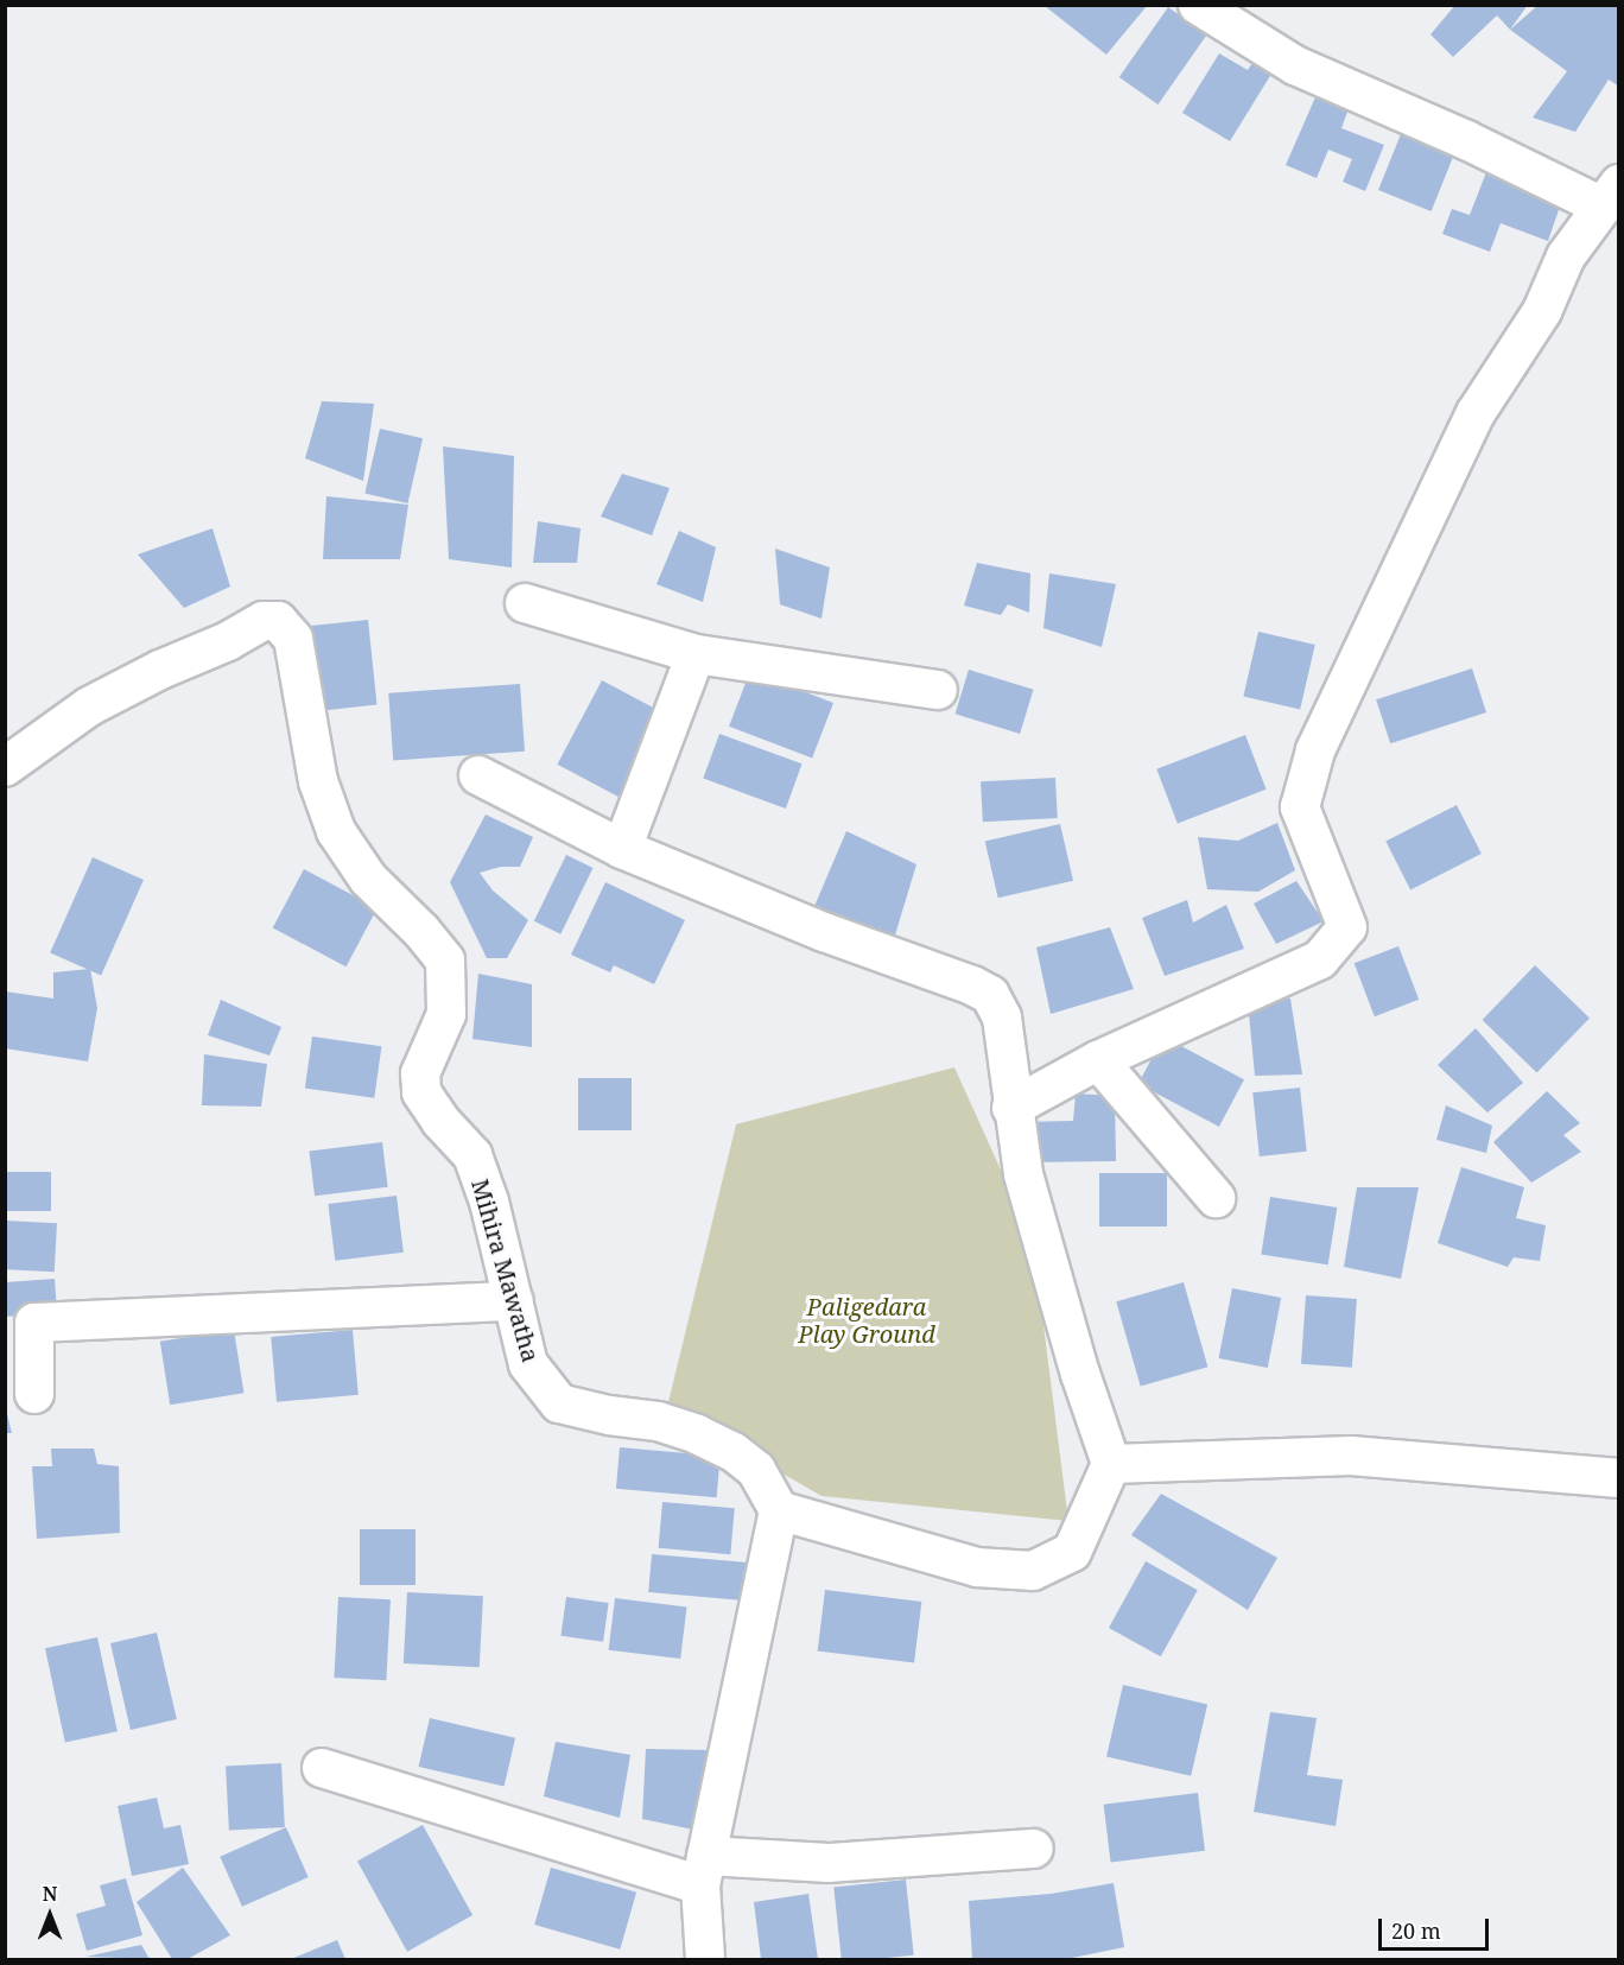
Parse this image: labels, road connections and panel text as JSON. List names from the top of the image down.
{
  "streets": {
    "street": ["Mihira Mawatha"]
  },
  "parks": ["Paligedara Play Ground"],
  "scale_bar": "20 m",
  "north": "top"
}
